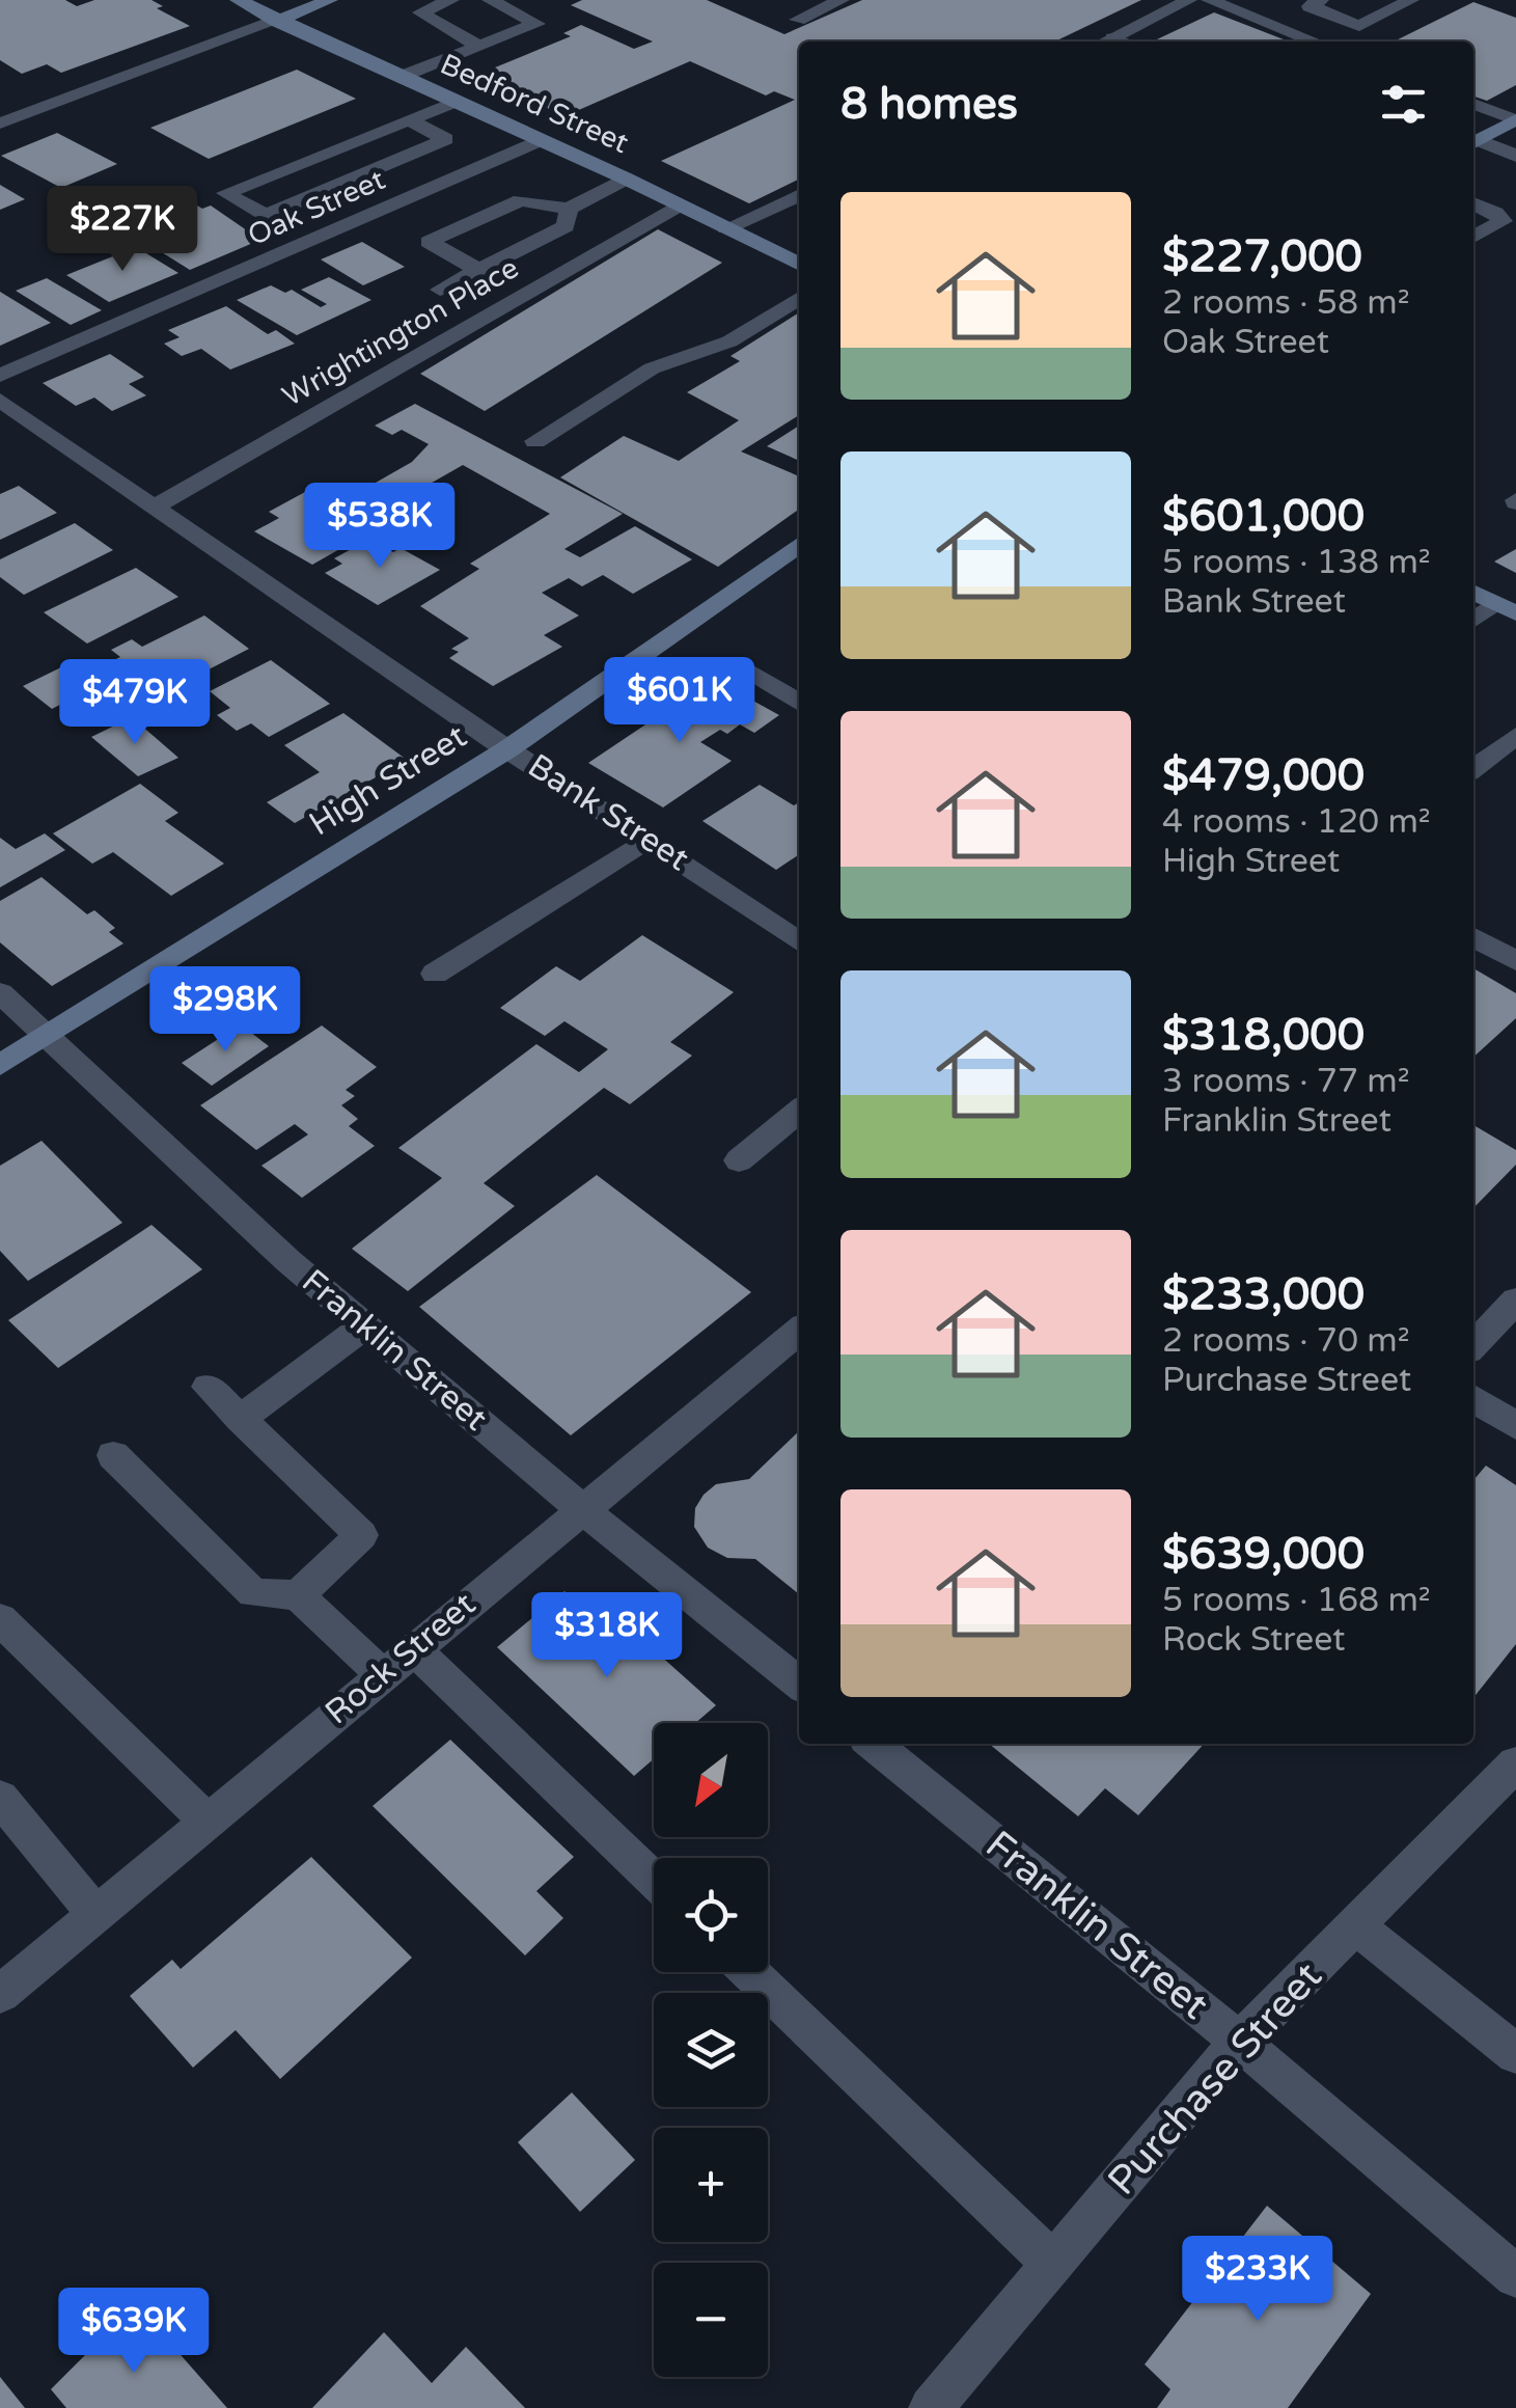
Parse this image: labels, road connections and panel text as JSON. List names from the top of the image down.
{
  "streets": {
    "main road": ["Bedford Street", "High Street"],
    "street": [
      "Oak Street",
      "Wrightington Place",
      "Bank Street",
      "Franklin Street",
      "Rock Street",
      "Purchase Street"
    ]
  },
  "crossings": [
    ["Bedford Street", "Oak Street"],
    ["Bedford Street", "Wrightington Place"],
    ["Wrightington Place", "Bank Street"],
    ["High Street", "Bank Street"],
    ["High Street", "Franklin Street"],
    ["Franklin Street", "Rock Street"],
    ["Franklin Street", "Purchase Street"]
  ],
  "north": "bottom left",
  "page": {
    "heading": "8 homes",
    "list": [
      {
        "name": "$227,000",
        "note": "2 rooms · 58 m² · Oak Street"
      },
      {
        "name": "$601,000",
        "note": "5 rooms · 138 m² · Bank Street"
      },
      {
        "name": "$479,000",
        "note": "4 rooms · 120 m² · High Street"
      },
      {
        "name": "$318,000",
        "note": "3 rooms · 77 m² · Franklin Street"
      },
      {
        "name": "$233,000",
        "note": "2 rooms · 70 m² · Purchase Street"
      },
      {
        "name": "$639,000",
        "note": "5 rooms · 168 m² · Rock Street"
      }
    ],
    "price": [
      "$227K",
      "$538K",
      "$601K",
      "$479K",
      "$298K",
      "$318K",
      "$233K",
      "$639K"
    ],
    "map_buttons": ["+", "−"]
  }
}
